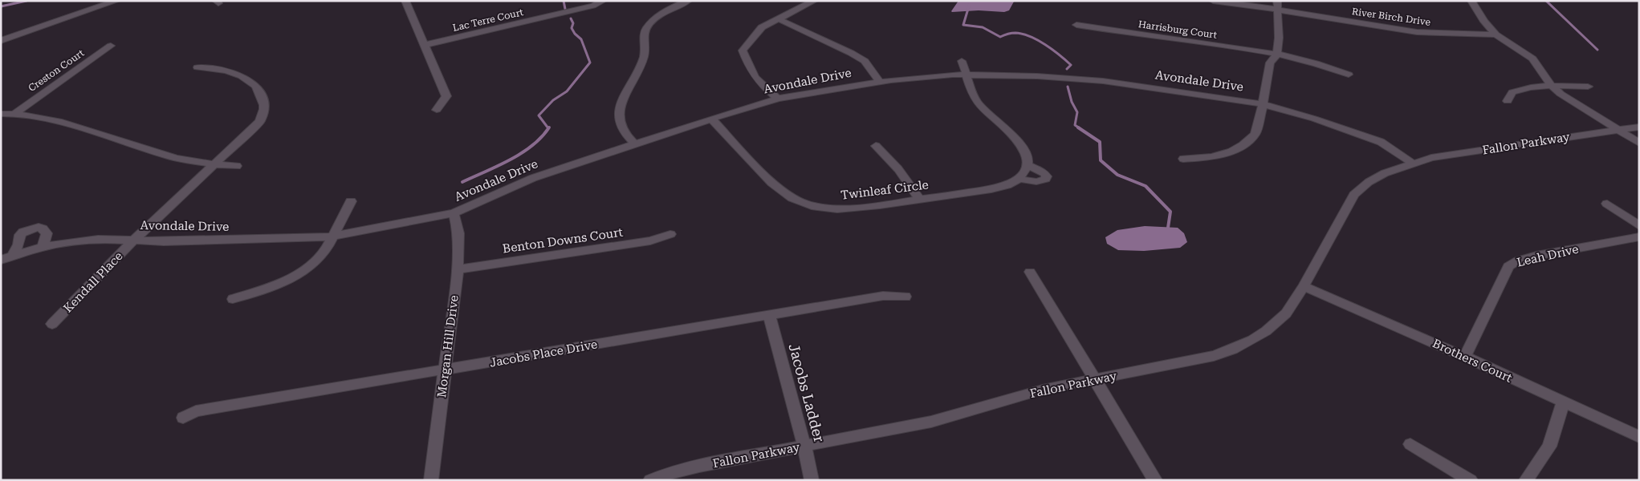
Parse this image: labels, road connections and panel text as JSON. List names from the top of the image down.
{
  "streets": {
    "street": [
      "River Birch Drive",
      "Lac Terre Court",
      "Harrisburg Court",
      "Creston Court",
      "Avondale Drive",
      "Fallon Parkway",
      "Twinleaf Circle",
      "Benton Downs Court",
      "Leah Drive",
      "Kendall Place",
      "Morgan Hill Drive",
      "Jacobs Place Drive",
      "Brothers Court",
      "Jacobs Ladder"
    ]
  },
  "crossings": [
    ["Avondale Drive", "Fallon Parkway"],
    ["Avondale Drive", "Twinleaf Circle"],
    ["Avondale Drive", "Kendall Place"],
    ["Avondale Drive", "Morgan Hill Drive"],
    ["Fallon Parkway", "Brothers Court"],
    ["Fallon Parkway", "Jacobs Ladder"],
    ["Benton Downs Court", "Morgan Hill Drive"],
    ["Leah Drive", "Brothers Court"],
    ["Morgan Hill Drive", "Jacobs Place Drive"],
    ["Jacobs Place Drive", "Jacobs Ladder"]
  ]
}
